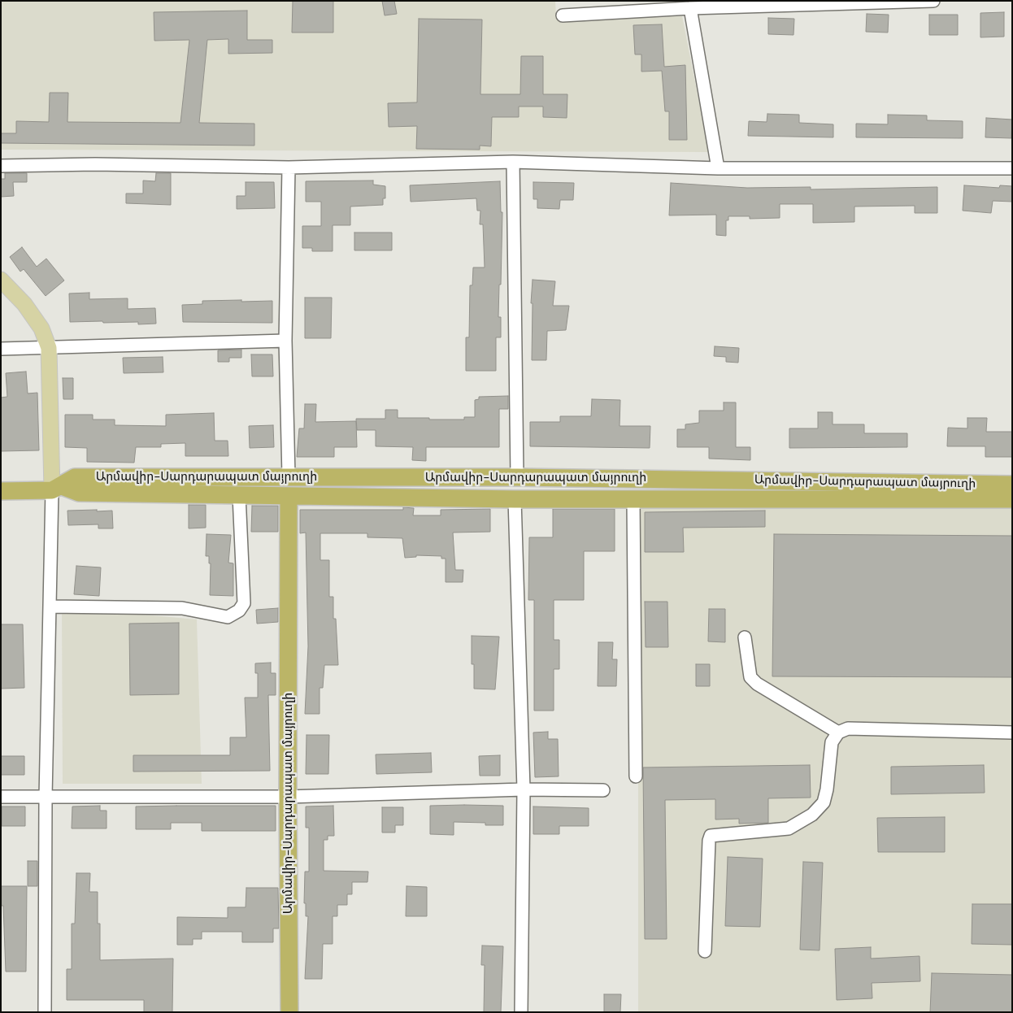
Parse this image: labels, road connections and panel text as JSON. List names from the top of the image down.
{
  "streets": {
    "highway": ["Արմավիր-Սարդարապատ մայրուղի"]
  }
}
